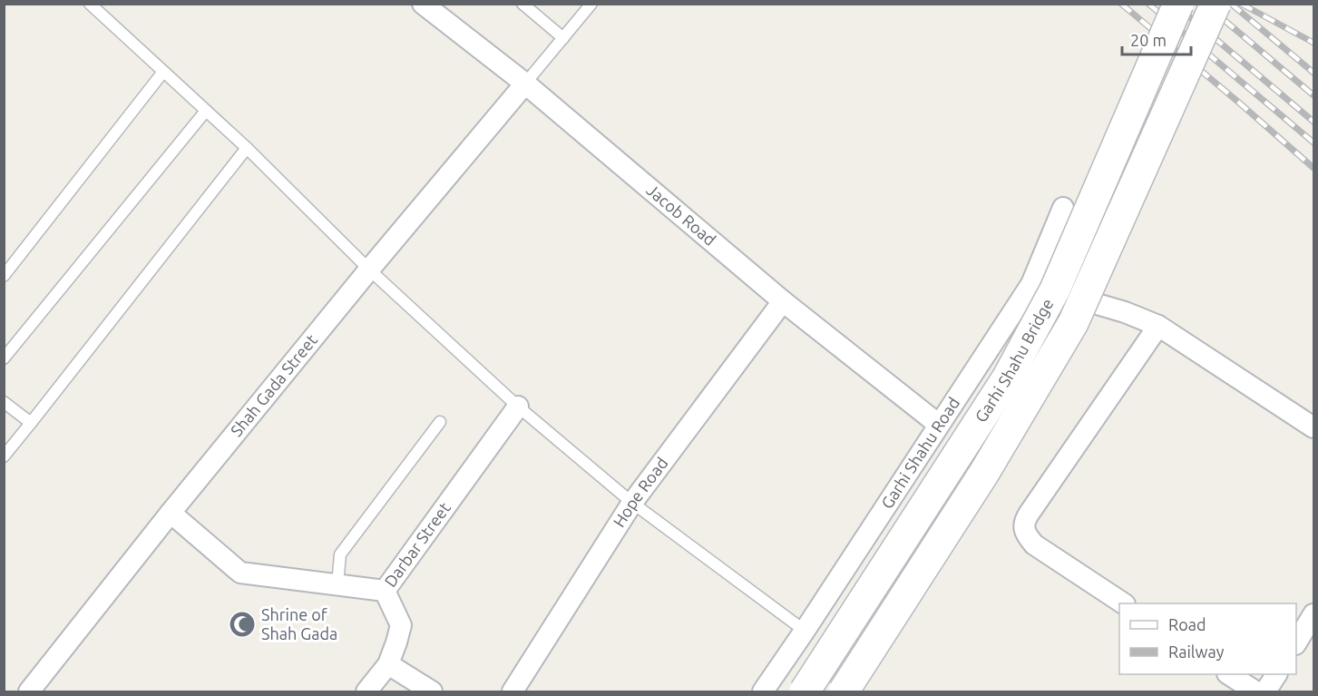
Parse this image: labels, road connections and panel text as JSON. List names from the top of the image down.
{
  "streets": {
    "main road": ["Garhi Shahu Bridge"],
    "street": [
      "Jacob Road",
      "Shah Gada Street",
      "Garhi Shahu Road",
      "Hope Road",
      "Darbar Street"
    ]
  },
  "crossings": [
    ["Jacob Road", "Shah Gada Street"],
    ["Jacob Road", "Garhi Shahu Road"],
    ["Jacob Road", "Hope Road"]
  ],
  "places": {
    "mosque": ["Shrine of Shah Gada"]
  },
  "legend": ["Road", "Railway"],
  "scale_bar": "20 m"
}
